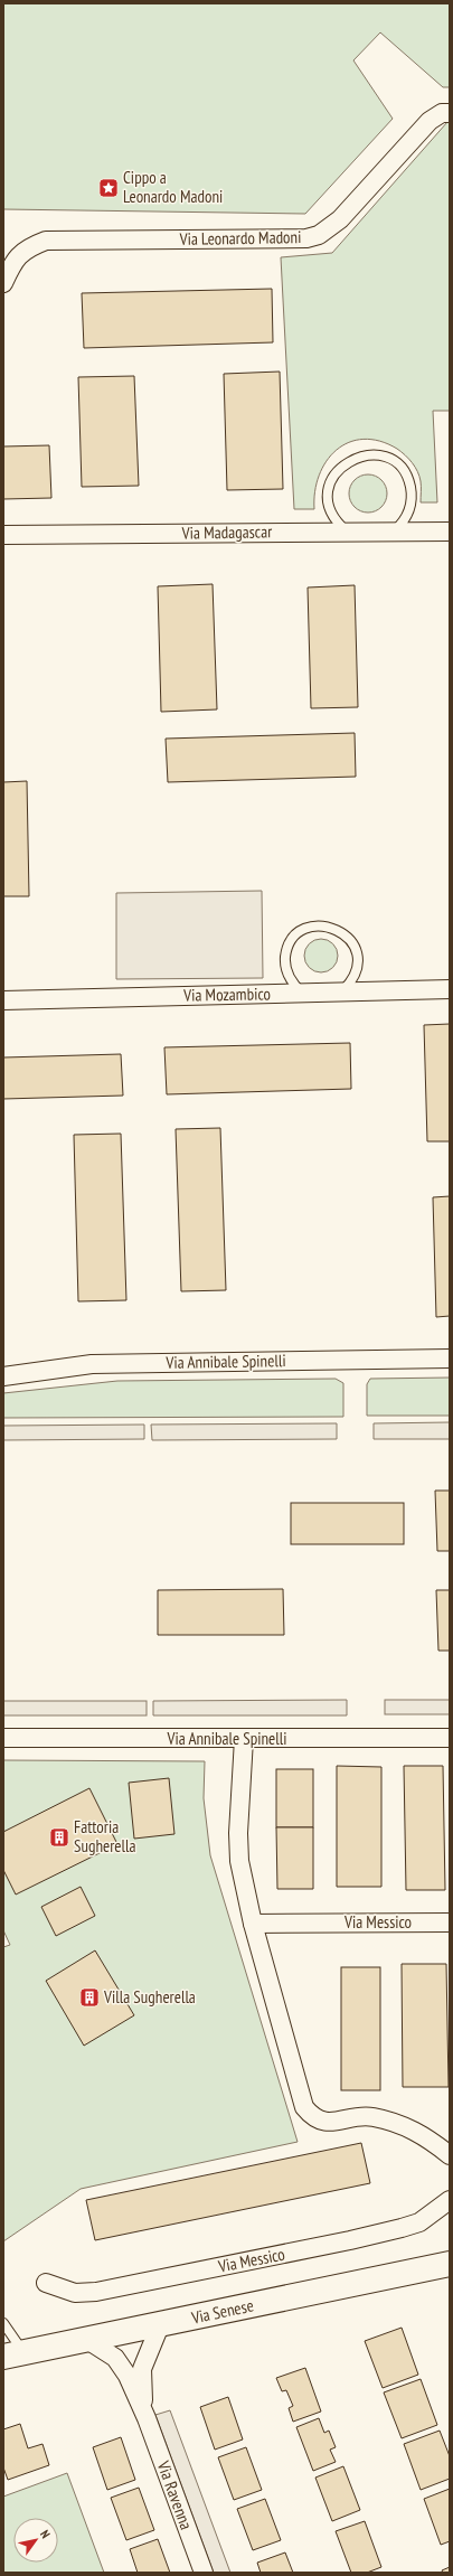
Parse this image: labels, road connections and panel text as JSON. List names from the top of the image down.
{
  "streets": {
    "main road": ["Via Senese"],
    "street": [
      "Via Leonardo Madoni",
      "Via Madagascar",
      "Via Mozambico",
      "Via Annibale Spinelli",
      "Via Messico",
      "Via Ravenna"
    ]
  },
  "crossings": [
    ["Via Senese", "Via Ravenna"]
  ],
  "places": {
    "place": ["Cippo a Leonardo Madoni"],
    "building": ["Fattoria Sugherella", "Villa Sugherella"]
  },
  "north": "top right"
}
